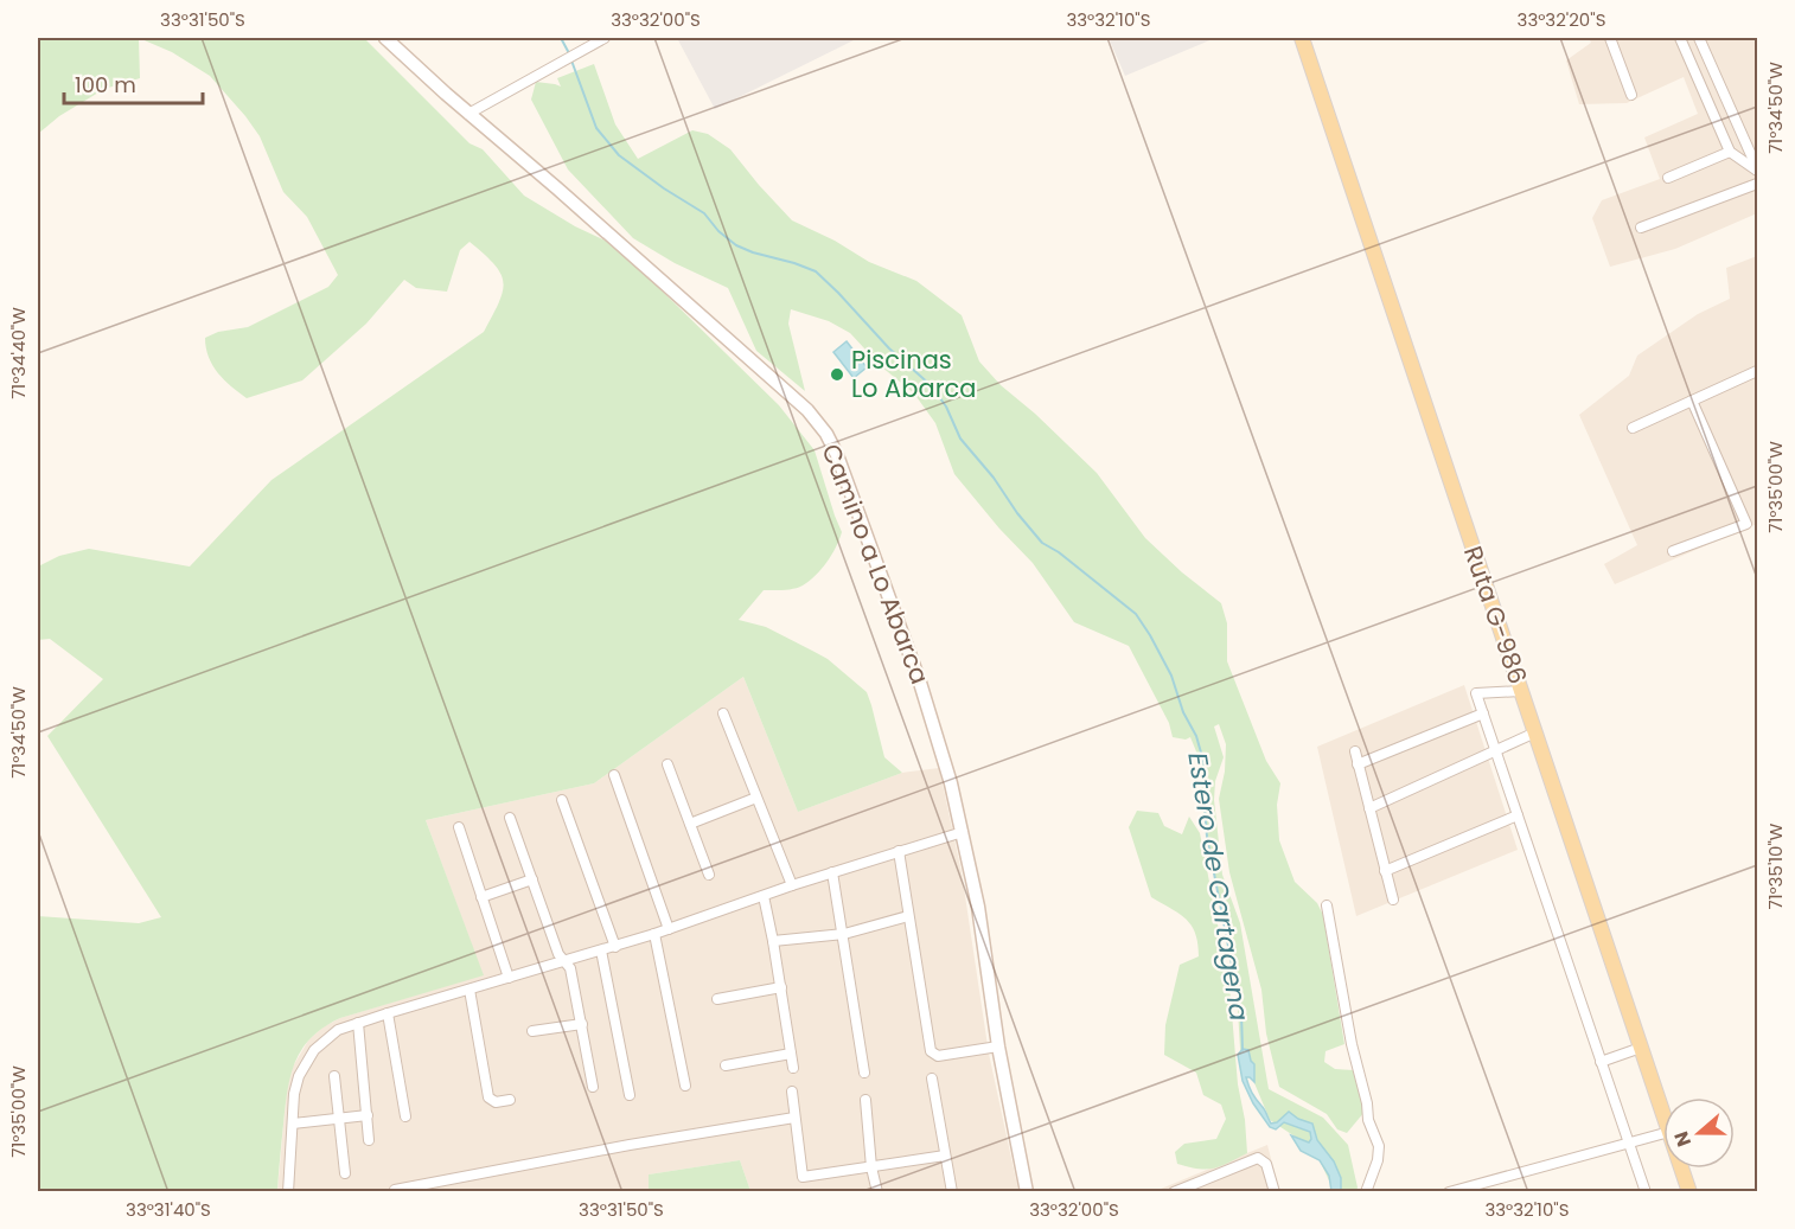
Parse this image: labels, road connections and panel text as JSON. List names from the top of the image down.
{
  "streets": {
    "main road": ["Camino a Lo Abarca", "Ruta G-986"]
  },
  "water": ["Estero de Cartagena"],
  "places": ["Piscinas Lo Abarca"],
  "scale_bar": "100 m",
  "north": "left",
  "coordinates": [
    "33°31'50\"S",
    "33°32'00\"S",
    "33°32'10\"S",
    "33°32'20\"S",
    "71°34'50\"W",
    "71°34'40\"W",
    "71°35'00\"W",
    "71°35'10\"W",
    "33°31'40\"S"
  ]
}
